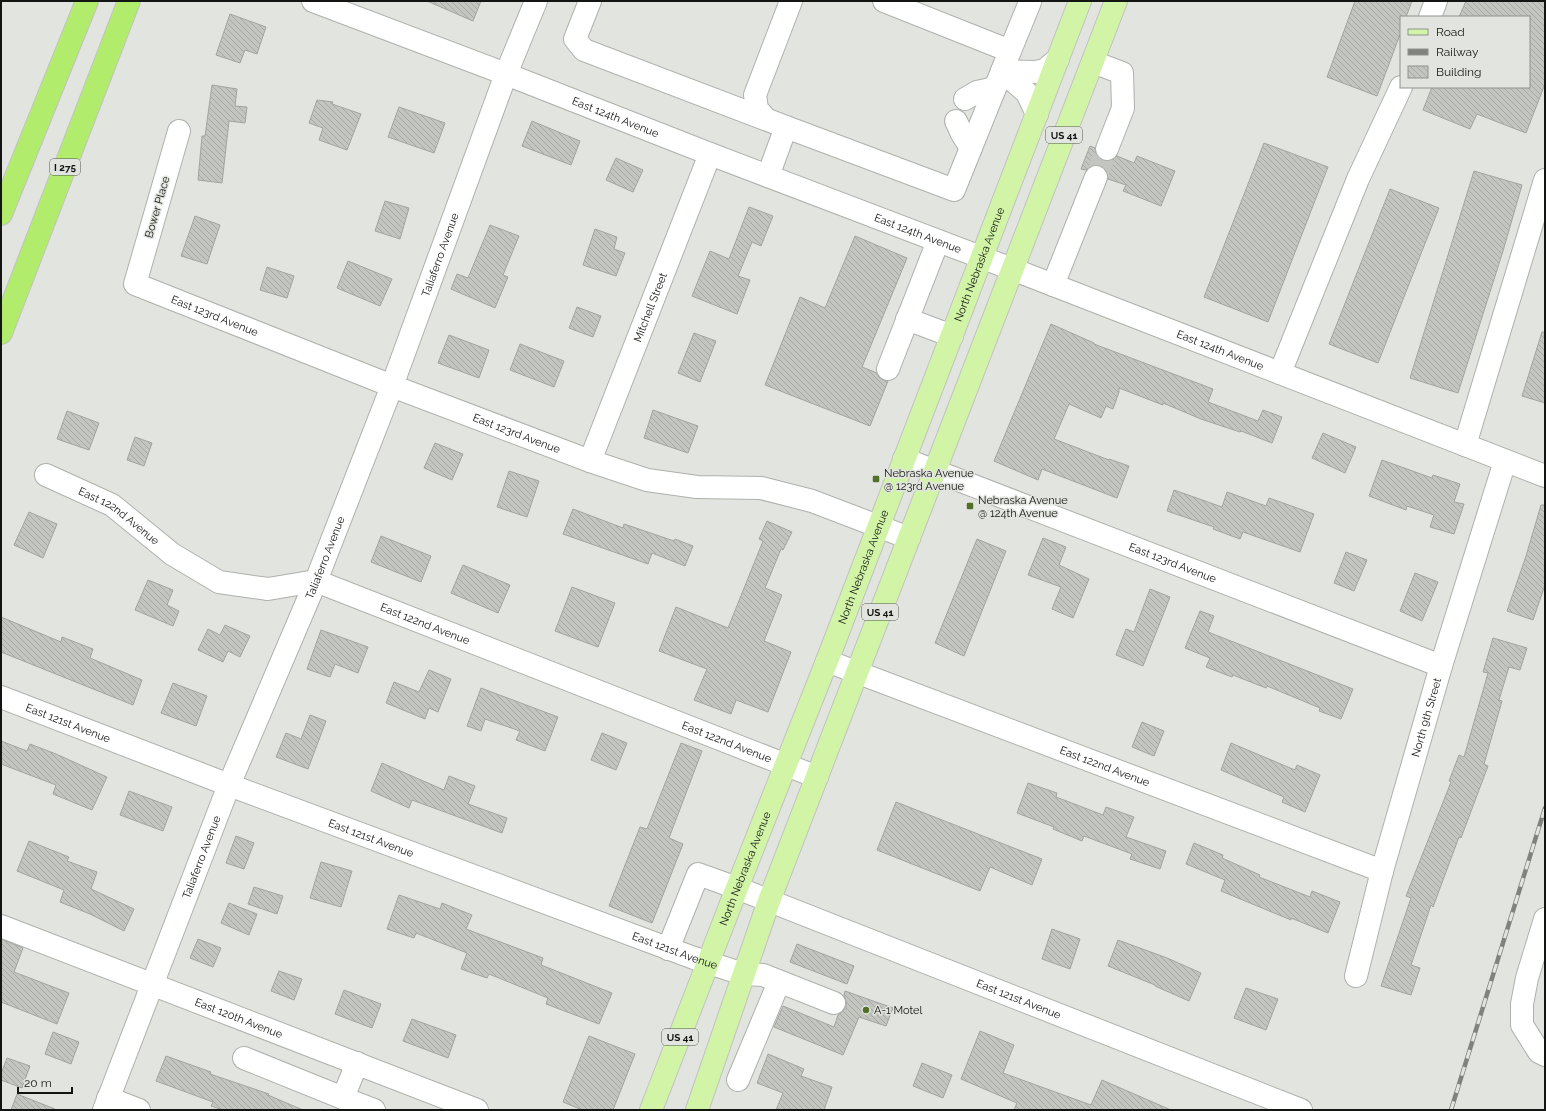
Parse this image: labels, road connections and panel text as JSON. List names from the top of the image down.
{
  "streets": {
    "highway": ["I 275"],
    "main road": ["US 41", "North Nebraska Avenue"],
    "street": [
      "East 124th Avenue",
      "Bower Place",
      "Taliaferro Avenue",
      "Mitchell Street",
      "East 123rd Avenue",
      "East 122nd Avenue",
      "North 9th Street",
      "East 121st Avenue",
      "East 120th Avenue"
    ]
  },
  "crossings": [
    ["East 124th Avenue", "US 41"],
    ["East 124th Avenue", "Taliaferro Avenue"],
    ["East 124th Avenue", "North Nebraska Avenue"],
    ["East 124th Avenue", "Mitchell Street"],
    ["East 124th Avenue", "North 9th Street"],
    ["US 41", "East 123rd Avenue"],
    ["US 41", "East 122nd Avenue"],
    ["US 41", "East 121st Avenue"],
    ["Bower Place", "East 123rd Avenue"],
    ["Taliaferro Avenue", "East 123rd Avenue"],
    ["Taliaferro Avenue", "East 122nd Avenue"],
    ["Taliaferro Avenue", "East 121st Avenue"],
    ["Taliaferro Avenue", "East 120th Avenue"],
    ["North Nebraska Avenue", "East 123rd Avenue"],
    ["North Nebraska Avenue", "East 122nd Avenue"],
    ["North Nebraska Avenue", "East 121st Avenue"],
    ["Mitchell Street", "East 123rd Avenue"],
    ["East 123rd Avenue", "North 9th Street"],
    ["East 122nd Avenue", "North 9th Street"]
  ],
  "places": {
    "transit": ["Nebraska Avenue @ 123rd Avenue", "Nebraska Avenue @ 124th Avenue"],
    "other": ["A-1 Motel"]
  },
  "legend": ["Road", "Railway", "Building"],
  "scale_bar": "20 m"
}
